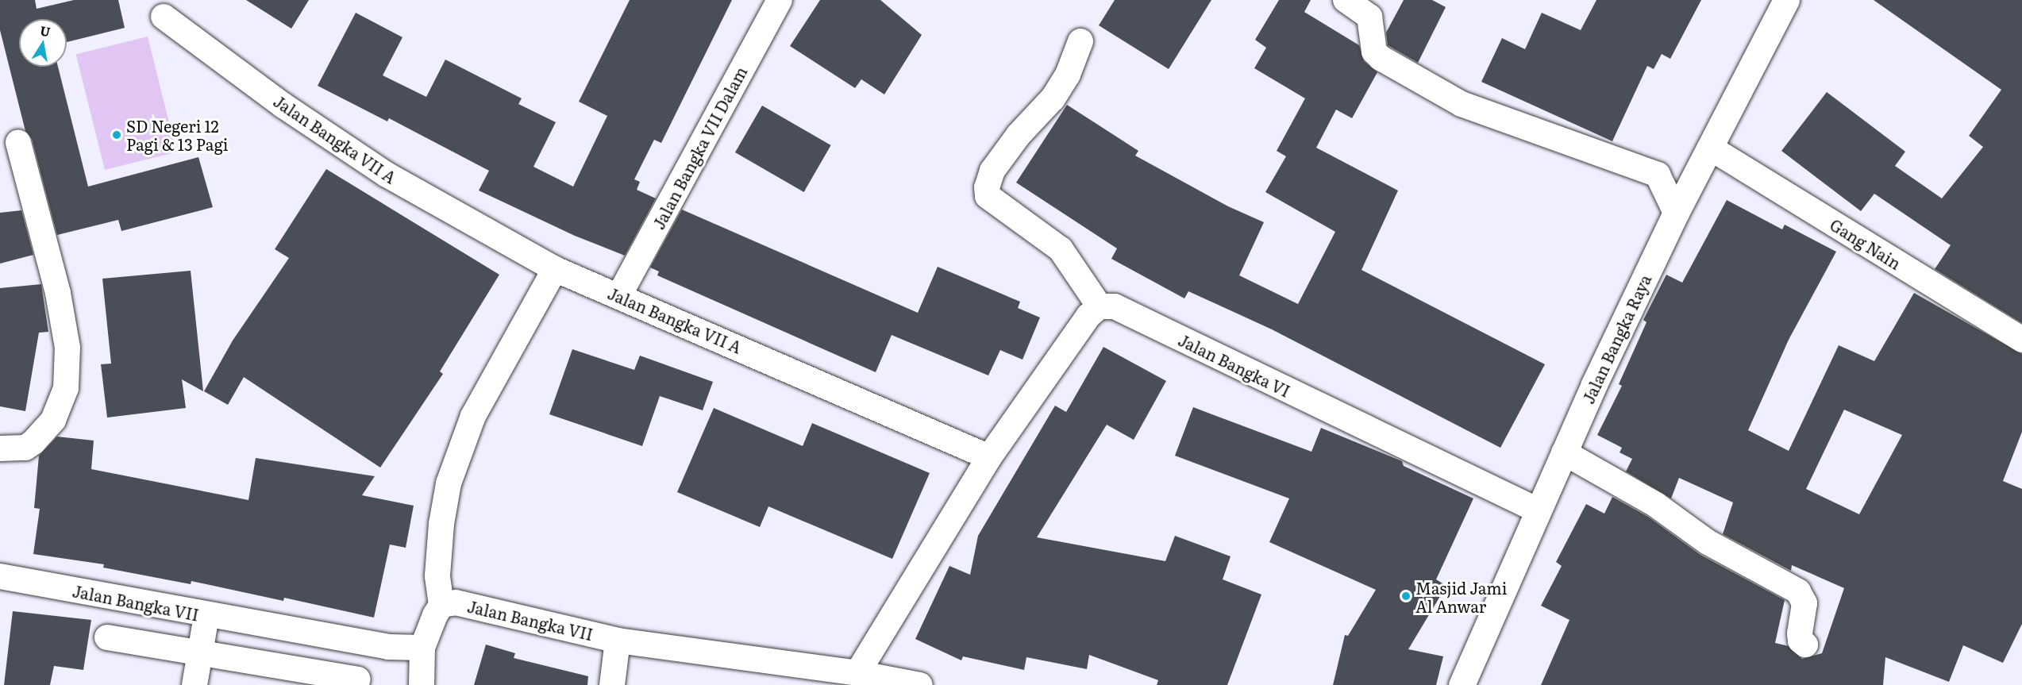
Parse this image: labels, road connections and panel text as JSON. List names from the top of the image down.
{
  "streets": {
    "street": [
      "Jalan Bangka VII A",
      "Jalan Bangka VII Dalam",
      "Gang Nain",
      "Jalan Bangka Raya",
      "Jalan Bangka VI",
      "Jalan Bangka VII"
    ]
  },
  "crossings": [
    ["Jalan Bangka VII A", "Jalan Bangka VII Dalam"],
    ["Gang Nain", "Jalan Bangka Raya"],
    ["Jalan Bangka Raya", "Jalan Bangka VI"]
  ],
  "places": ["SD Negeri 12 Pagi & 13 Pagi", "Masjid Jami Al Anwar"],
  "north": "top"
}
